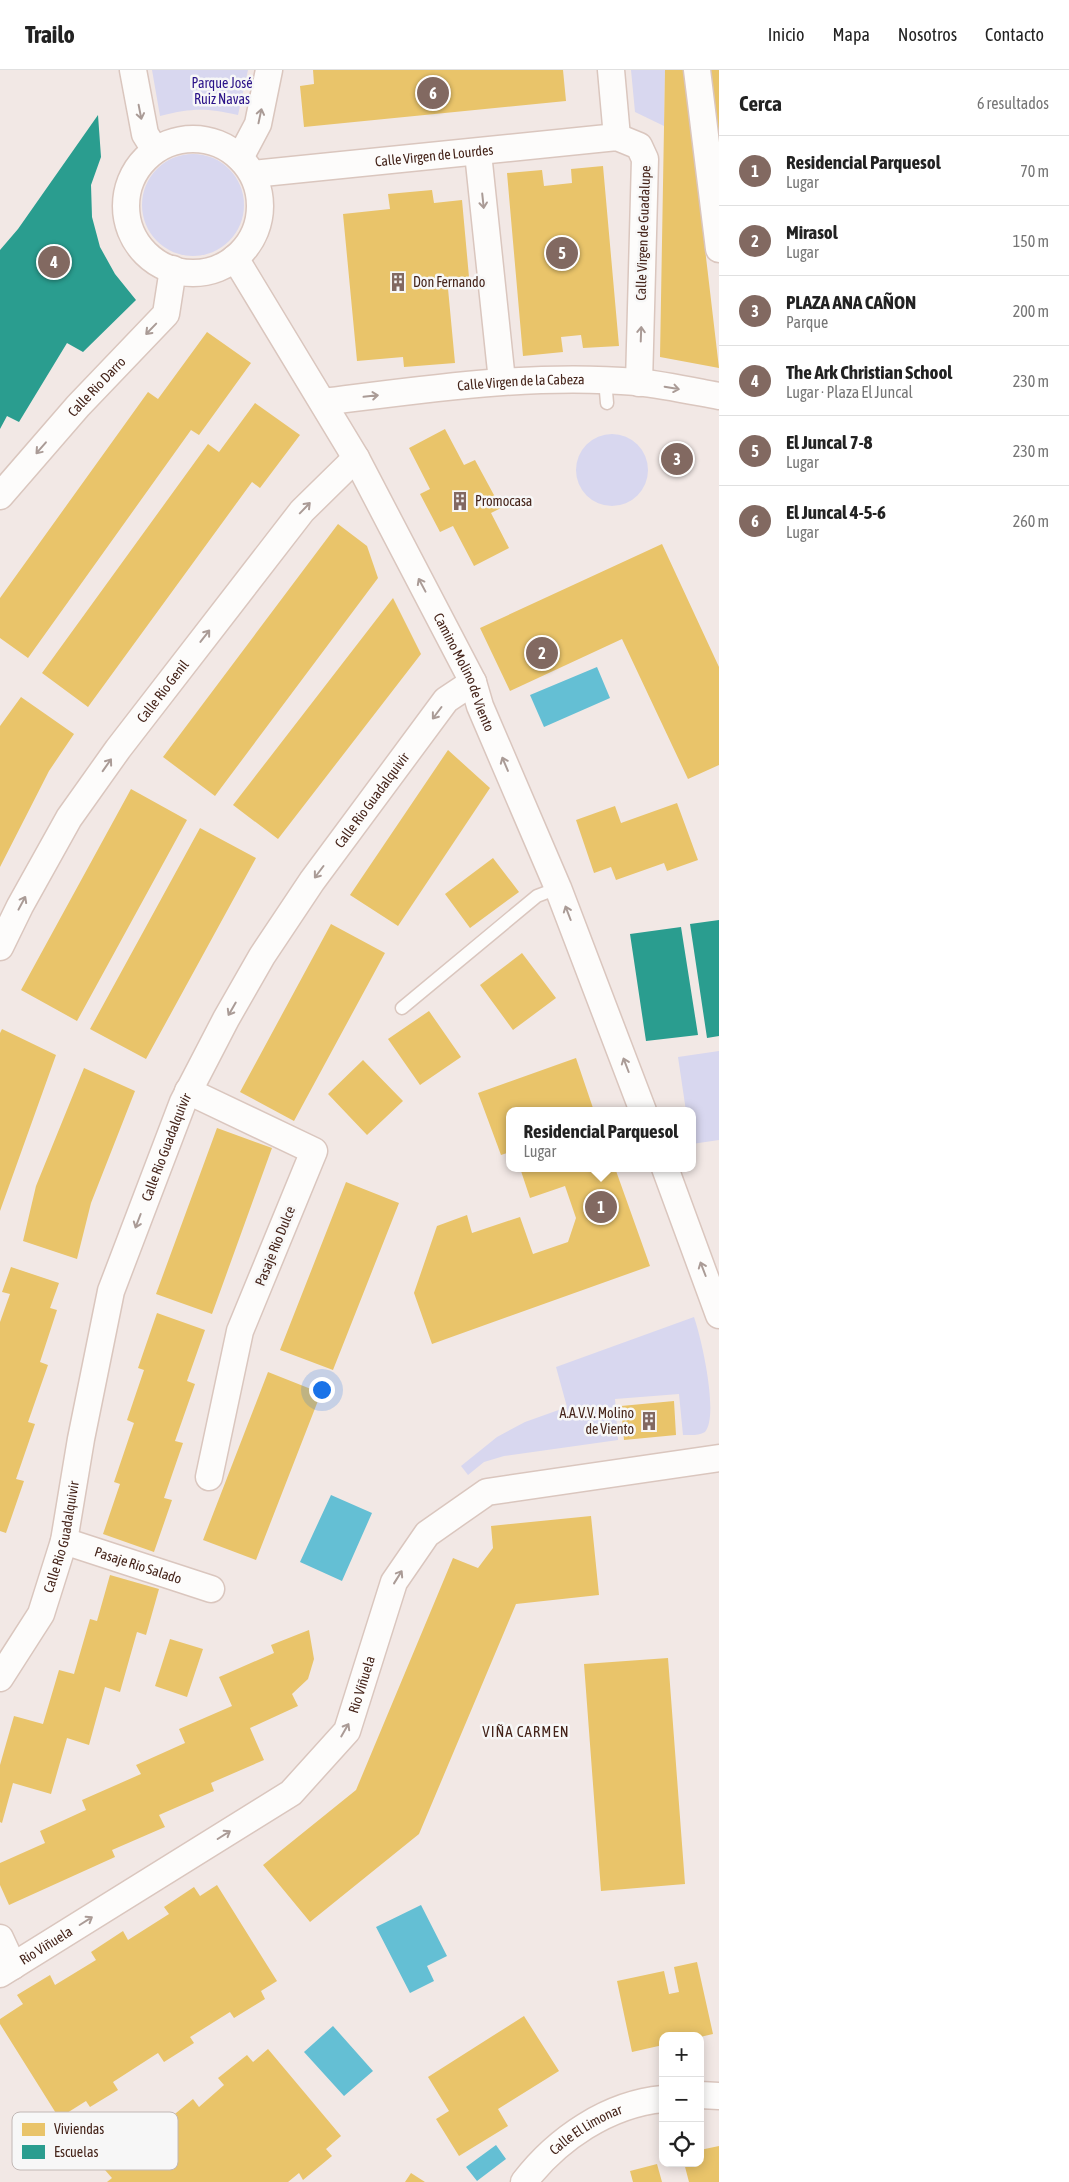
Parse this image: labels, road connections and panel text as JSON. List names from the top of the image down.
{
  "streets": {
    "street": [
      "Calle Virgen de Lourdes",
      "Calle Virgen de Guadalupe",
      "Calle Virgen de la Cabeza",
      "Calle Rio Darro",
      "Camino Molino de Viento",
      "Calle Rio Genil",
      "Calle Rio Guadalquivir",
      "Pasaje Rio Dulce",
      "Pasaje Rio Salado",
      "Rio Viñuela",
      "Calle El Limonar"
    ]
  },
  "crossings": [
    ["Calle Virgen de Lourdes", "Calle Virgen de Guadalupe"],
    ["Calle Virgen de Lourdes", "Calle Rio Darro"],
    ["Calle Virgen de Lourdes", "Camino Molino de Viento"],
    ["Calle Virgen de Guadalupe", "Calle Virgen de la Cabeza"],
    ["Calle Virgen de la Cabeza", "Camino Molino de Viento"],
    ["Calle Rio Darro", "Camino Molino de Viento"],
    ["Camino Molino de Viento", "Calle Rio Genil"],
    ["Camino Molino de Viento", "Calle Rio Guadalquivir"],
    ["Calle Rio Guadalquivir", "Pasaje Rio Dulce"],
    ["Calle Rio Guadalquivir", "Pasaje Rio Salado"]
  ],
  "one_way": [
    "Calle Virgen de la Cabeza",
    "Calle Rio Darro",
    "Camino Molino de Viento",
    "Calle Rio Genil",
    "Calle Rio Guadalquivir",
    "Rio Viñuela"
  ],
  "districts": ["VIÑA CARMEN"],
  "parks": ["Parque José Ruiz Navas"],
  "places": {
    "building": ["Don Fernando", "Promocasa", "A.A.V.V. Molino de Viento"]
  },
  "legend": ["Viviendas", "Escuelas"],
  "page": {
    "header": "Trailo",
    "nav": [
      "Inicio",
      "Mapa",
      "Nosotros",
      "Contacto"
    ],
    "heading": ["Cerca", "6 resultados"],
    "pins": [
      "6",
      "5",
      "4",
      "3",
      "2",
      "1"
    ],
    "list": [
      {
        "mark": "1",
        "name": "Residencial Parquesol",
        "note": "Lugar",
        "value": "70 m"
      },
      {
        "mark": "2",
        "name": "Mirasol",
        "note": "Lugar",
        "value": "150 m"
      },
      {
        "mark": "3",
        "name": "PLAZA ANA CAÑON",
        "note": "Parque",
        "value": "200 m"
      },
      {
        "mark": "4",
        "name": "The Ark Christian School",
        "note": "Lugar · Plaza El Juncal",
        "value": "230 m"
      },
      {
        "mark": "5",
        "name": "El Juncal 7-8",
        "note": "Lugar",
        "value": "230 m"
      },
      {
        "mark": "6",
        "name": "El Juncal 4-5-6",
        "note": "Lugar",
        "value": "260 m"
      }
    ],
    "popup": ["Residencial Parquesol", "Lugar"],
    "map_buttons": ["+", "−"]
  }
}
